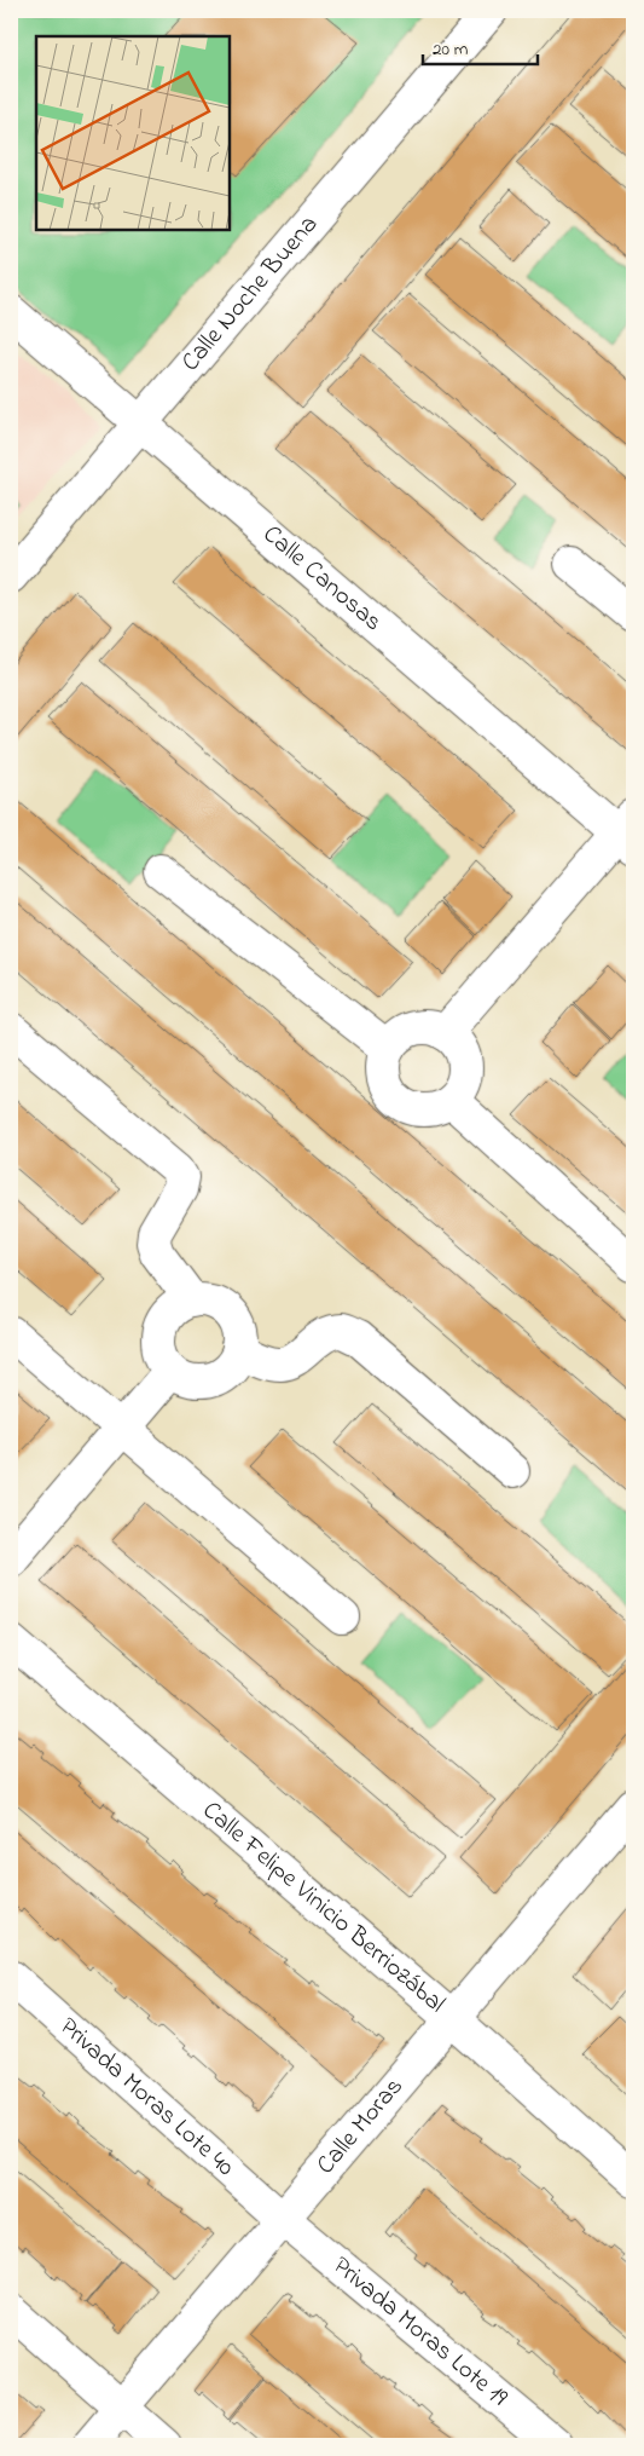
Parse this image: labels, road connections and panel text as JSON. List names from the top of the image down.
{
  "streets": {
    "street": [
      "Calle Noche Buena",
      "Calle Canosas",
      "Calle Felipe Vinicio Berriozábal",
      "Privada Moras Lote 40",
      "Calle Moras",
      "Privada Moras Lote 19"
    ]
  },
  "crossings": [
    ["Calle Noche Buena", "Calle Canosas"],
    ["Calle Felipe Vinicio Berriozábal", "Calle Moras"],
    ["Privada Moras Lote 40", "Calle Moras"],
    ["Privada Moras Lote 40", "Privada Moras Lote 19"],
    ["Calle Moras", "Privada Moras Lote 19"]
  ],
  "scale_bar": "20 m"
}
